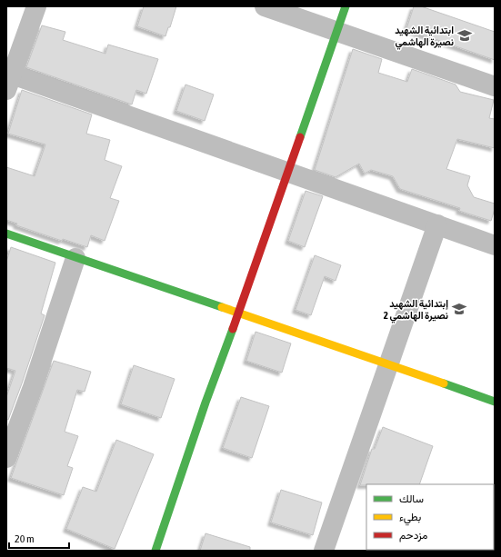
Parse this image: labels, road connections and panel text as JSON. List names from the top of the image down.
{
  "places": {
    "school or university": ["ابتدائية الشهيد نصيرة الهاشمي", "إبتدائية الشهيد نصيرة الهاشمي 2"]
  },
  "legend": ["سالك", "بطيء", "مزدحم"],
  "scale_bar": "20 m"
}
